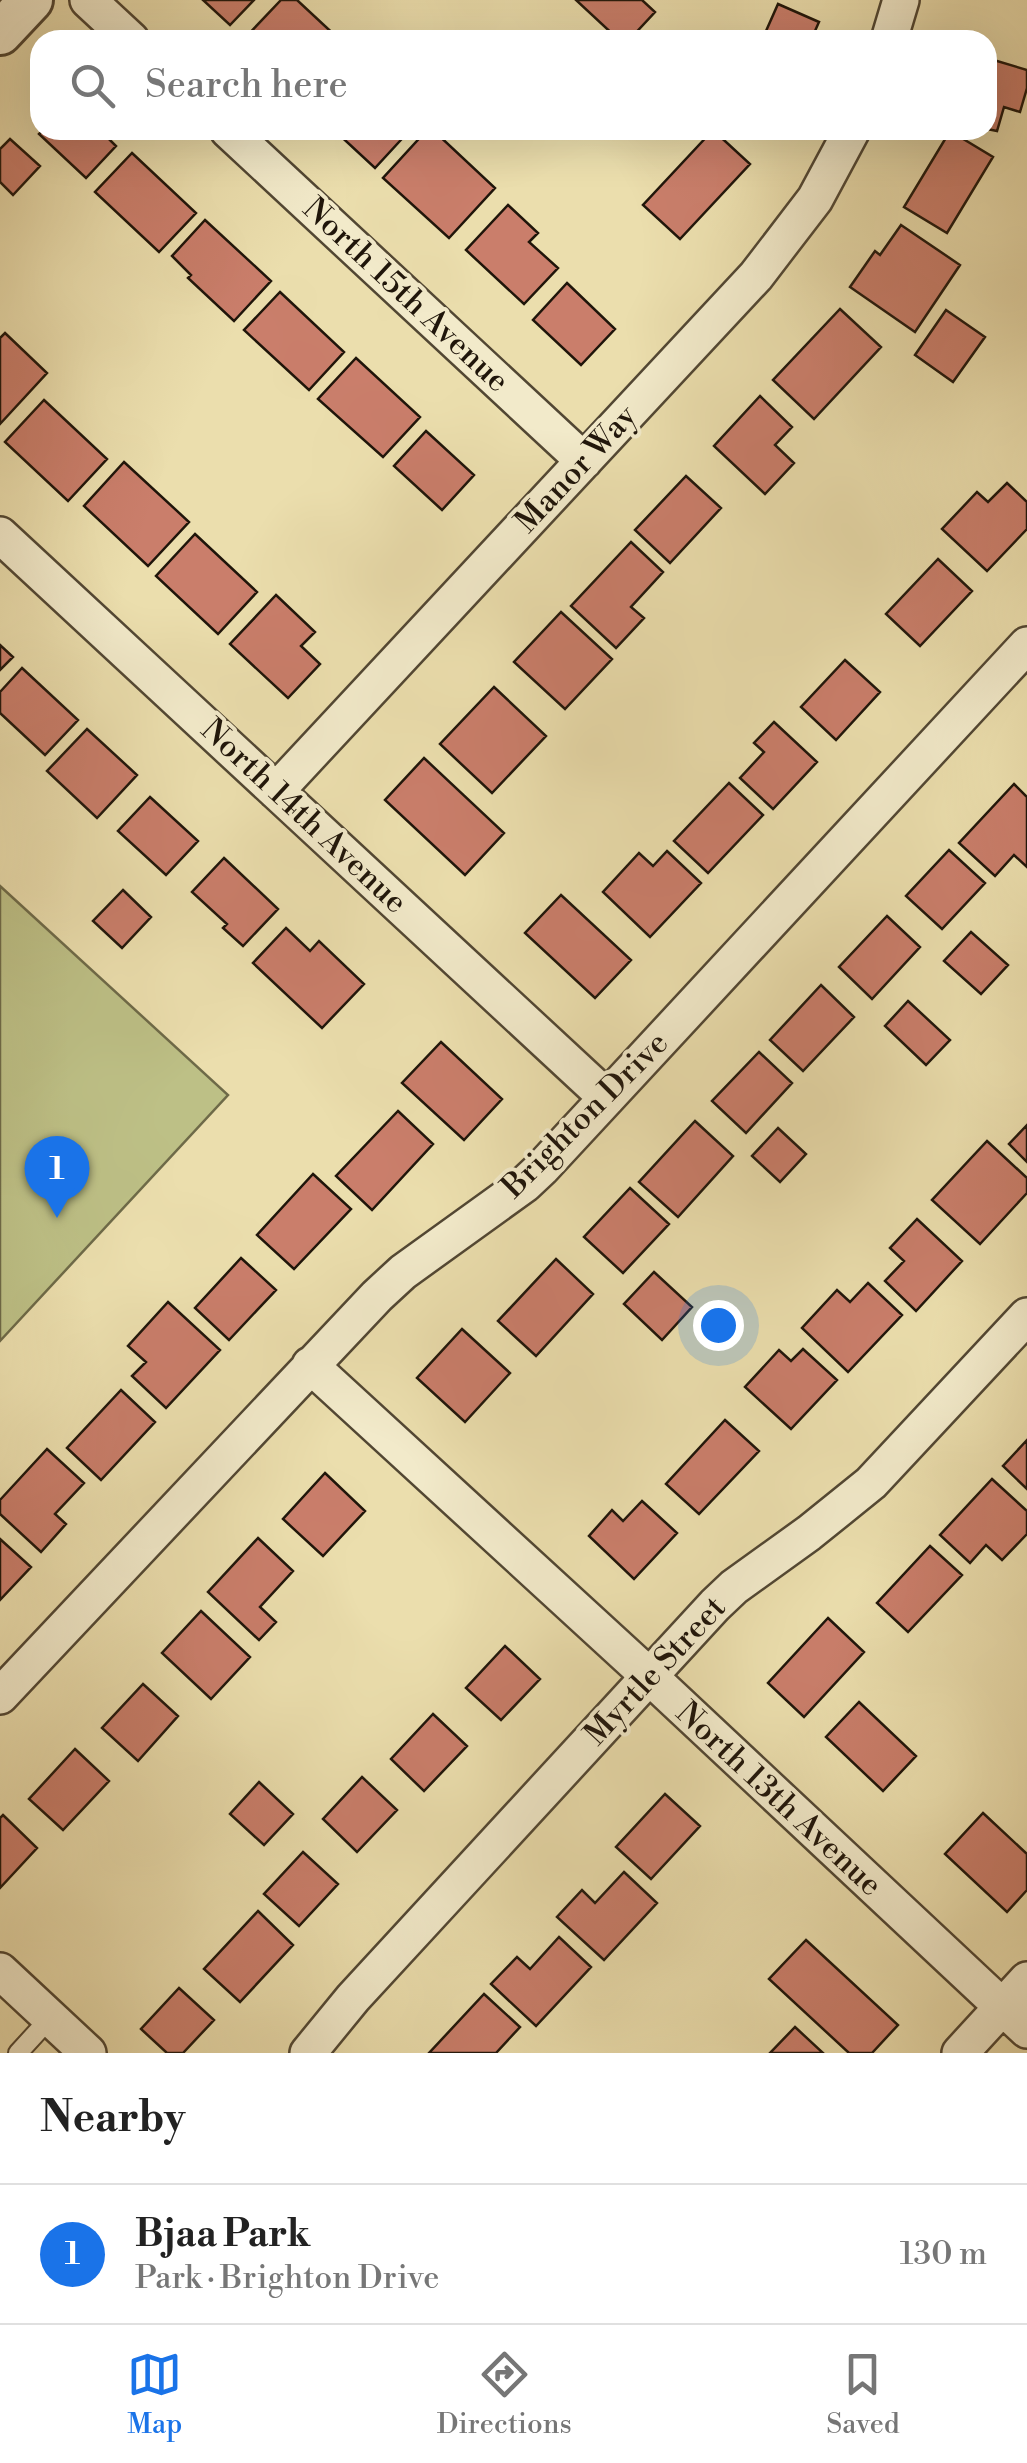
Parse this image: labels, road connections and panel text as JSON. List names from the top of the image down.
{
  "streets": {
    "street": [
      "North 15th Avenue",
      "Manor Way",
      "North 14th Avenue",
      "Brighton Drive",
      "Myrtle Street",
      "North 13th Avenue"
    ]
  },
  "crossings": [
    ["North 15th Avenue", "Manor Way"],
    ["Manor Way", "North 14th Avenue"],
    ["North 14th Avenue", "Brighton Drive"],
    ["Brighton Drive", "North 13th Avenue"],
    ["Myrtle Street", "North 13th Avenue"]
  ],
  "page": {
    "search": "Search here",
    "pins": "1",
    "heading": "Nearby",
    "list": [
      {
        "mark": "1",
        "name": "Bjaa Park",
        "note": "Park · Brighton Drive",
        "value": "130 m"
      }
    ],
    "nav": ["Map", "Directions", "Saved"]
  }
}
